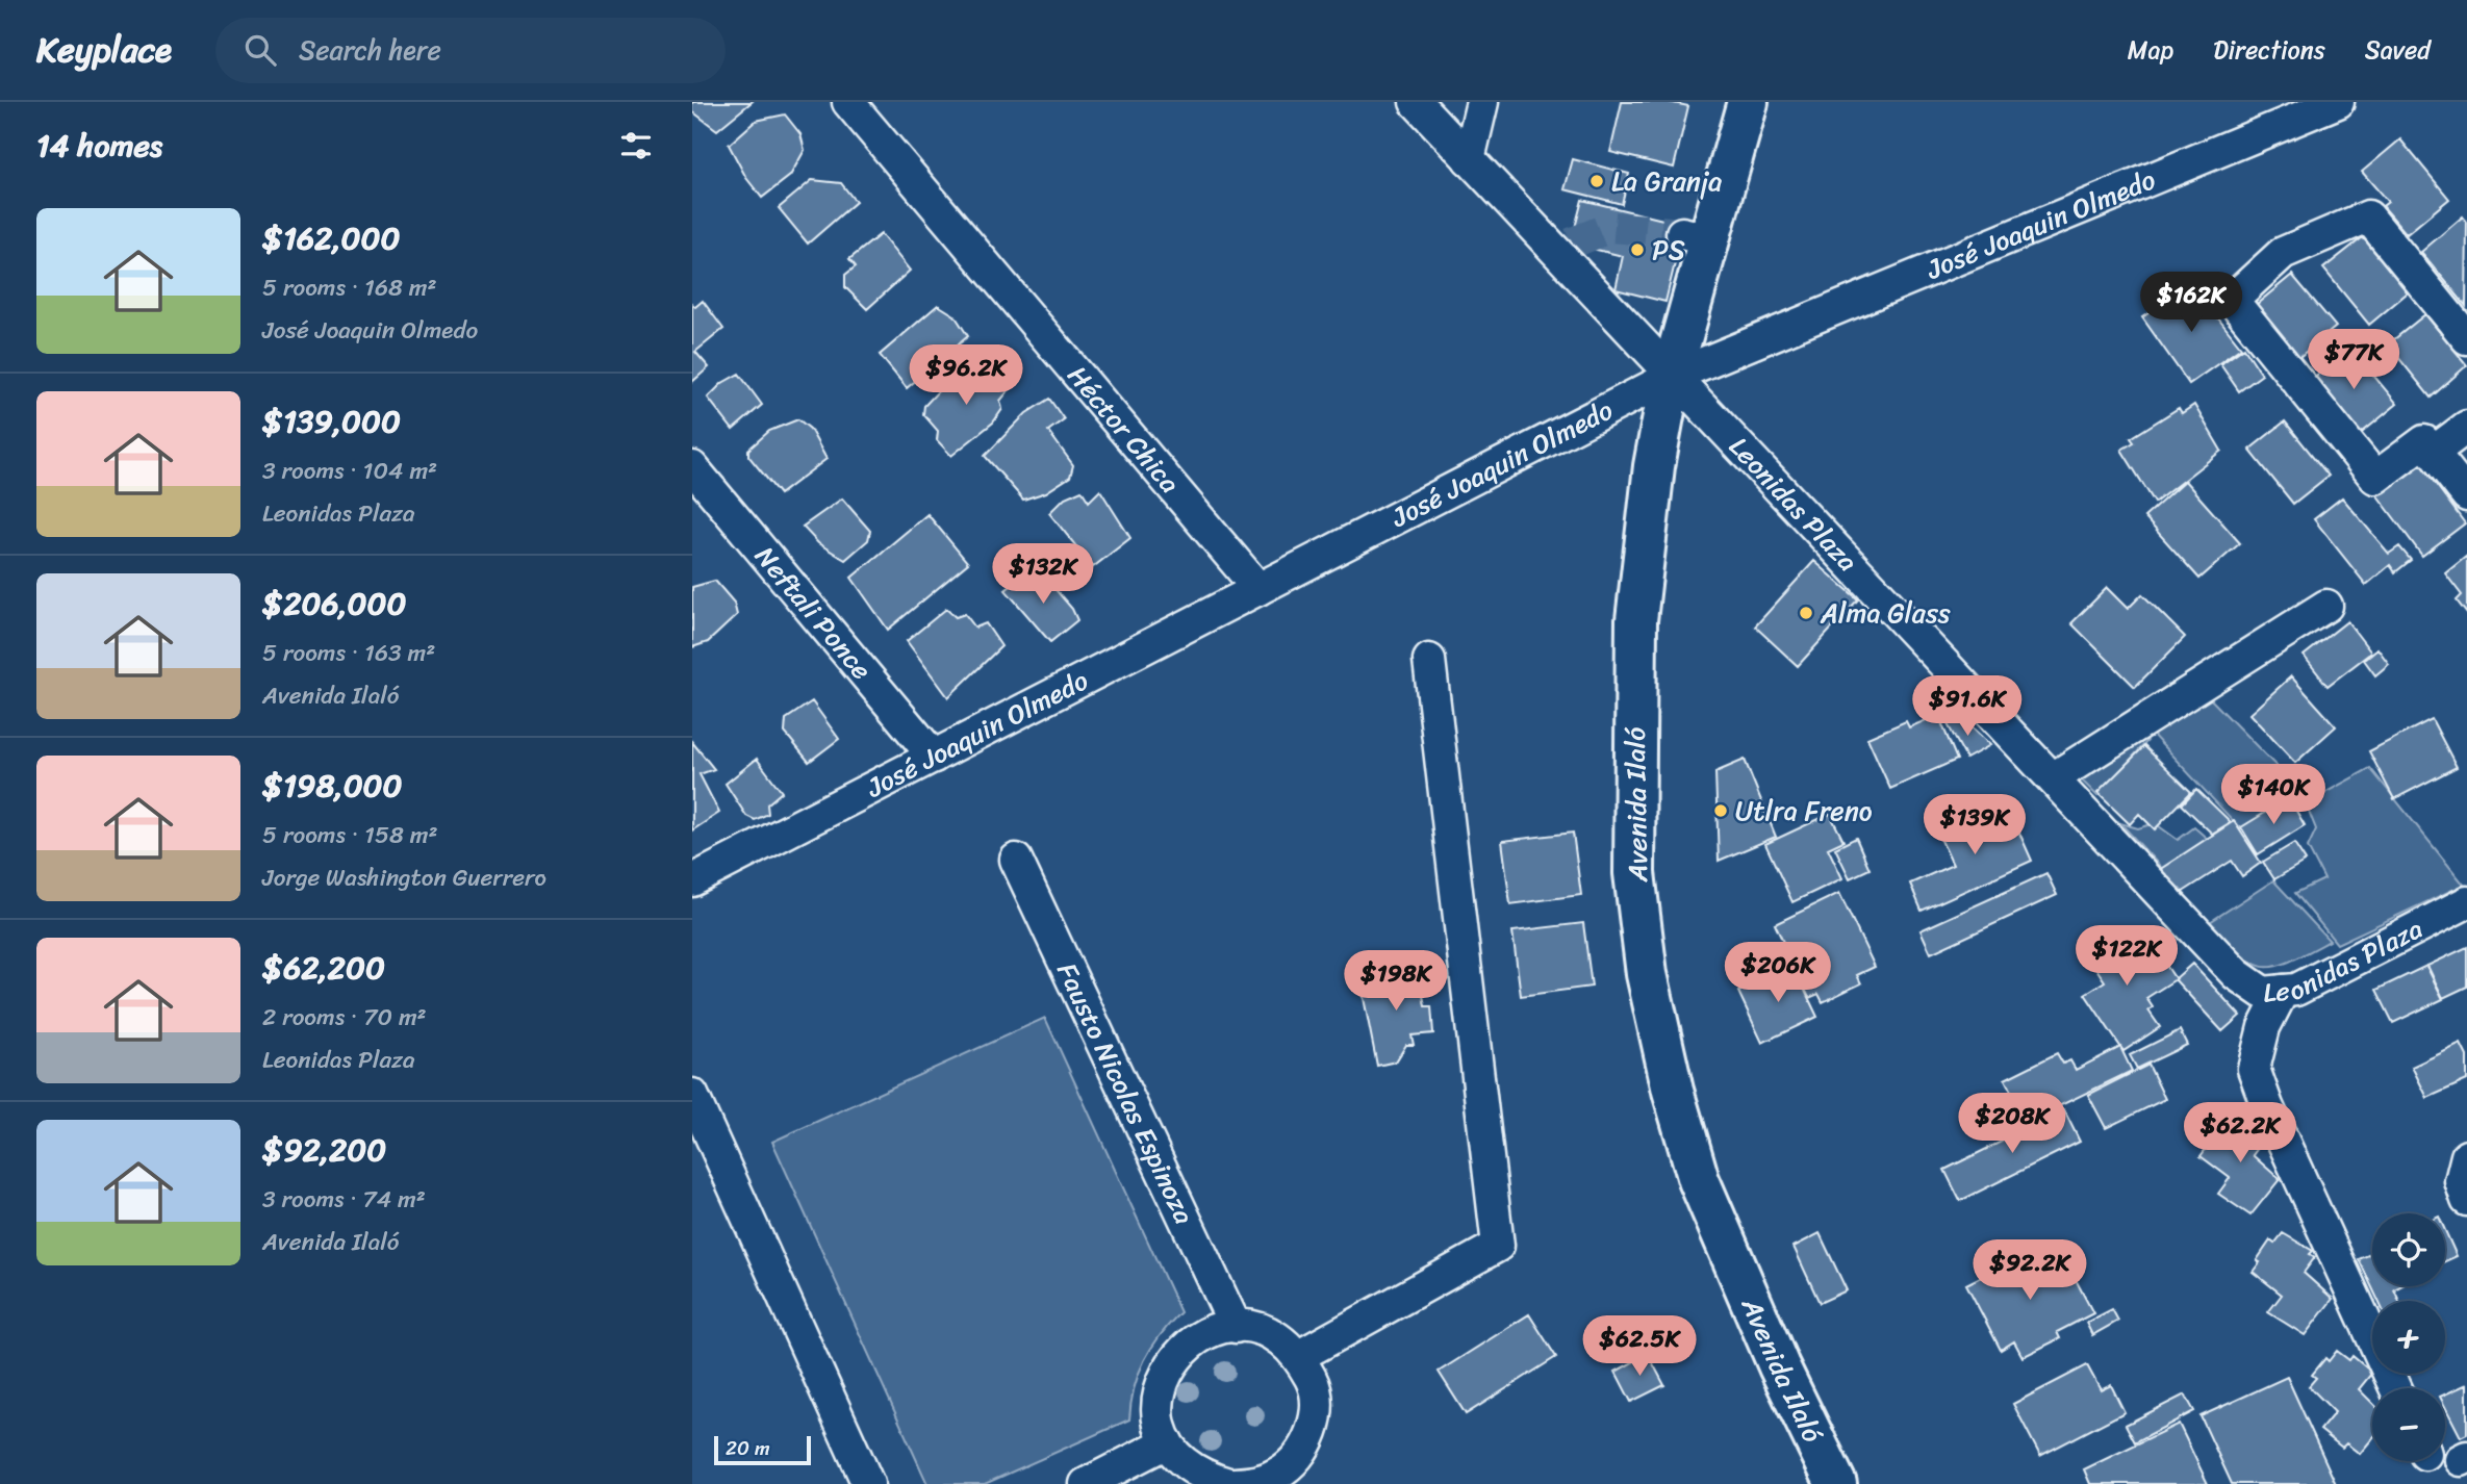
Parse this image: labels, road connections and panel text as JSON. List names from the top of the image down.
{
  "streets": {
    "main road": ["Avenida Ilaló"],
    "street": [
      "José Joaquin Olmedo",
      "Héctor Chica",
      "Leonidas Plaza",
      "Neftali Ponce",
      "Fausto Nicolas Espinoza"
    ]
  },
  "crossings": [
    ["José Joaquin Olmedo", "Héctor Chica"],
    ["José Joaquin Olmedo", "Leonidas Plaza"],
    ["José Joaquin Olmedo", "Neftali Ponce"],
    ["José Joaquin Olmedo", "Avenida Ilaló"],
    ["Leonidas Plaza", "Avenida Ilaló"]
  ],
  "places": [
    "La Granja",
    "PS",
    "Alma Glass",
    "Utlra Freno"
  ],
  "scale_bar": "20 m",
  "page": {
    "header": "Keyplace",
    "search": "Search here",
    "nav": ["Map", "Directions", "Saved"],
    "heading": "14 homes",
    "list": [
      {
        "name": "$162,000",
        "note": "5 rooms · 168 m² · José Joaquin Olmedo"
      },
      {
        "name": "$139,000",
        "note": "3 rooms · 104 m² · Leonidas Plaza"
      },
      {
        "name": "$206,000",
        "note": "5 rooms · 163 m² · Avenida Ilaló"
      },
      {
        "name": "$198,000",
        "note": "5 rooms · 158 m² · Jorge Washington Guerrero"
      },
      {
        "name": "$62,200",
        "note": "2 rooms · 70 m² · Leonidas Plaza"
      },
      {
        "name": "$92,200",
        "note": "3 rooms · 74 m² · Avenida Ilaló"
      }
    ],
    "price": [
      "$162K",
      "$77K",
      "$96.2K",
      "$132K",
      "$91.6K",
      "$140K",
      "$139K",
      "$122K",
      "$206K",
      "$198K",
      "$208K",
      "$62.2K",
      "$92.2K",
      "$62.5K"
    ],
    "map_buttons": ["+", "−"],
    "scale": "20 m"
  }
}
